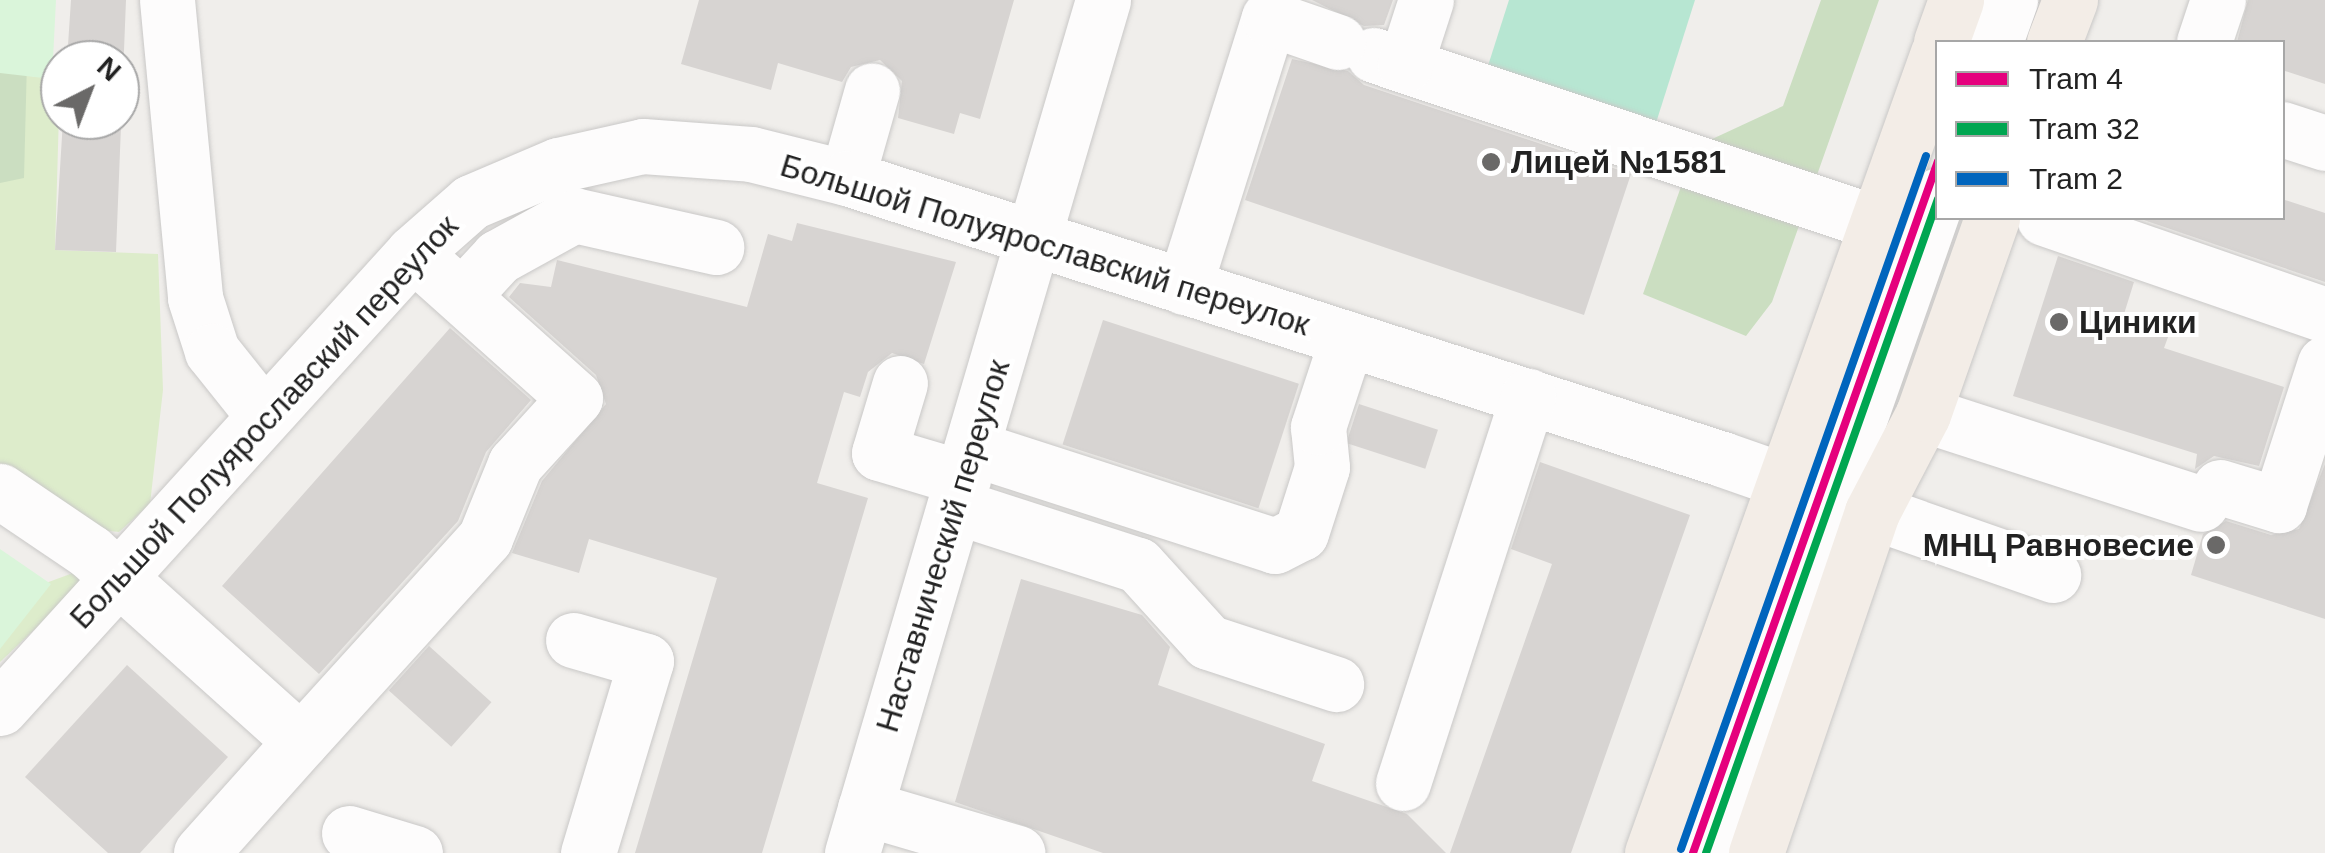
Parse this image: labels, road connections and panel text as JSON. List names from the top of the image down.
{
  "streets": {
    "street": ["Большой Полуярославский переулок", "Наставнический переулок"]
  },
  "crossings": [
    ["Большой Полуярославский переулок", "Наставнический переулок"]
  ],
  "places": ["Лицей №1581", "Циники", "МНЦ Равновесие"],
  "lines": ["tram line 2", "tram line 4", "tram line 32"],
  "legend": ["Tram 4", "Tram 32", "Tram 2"],
  "north": "top right"
}
